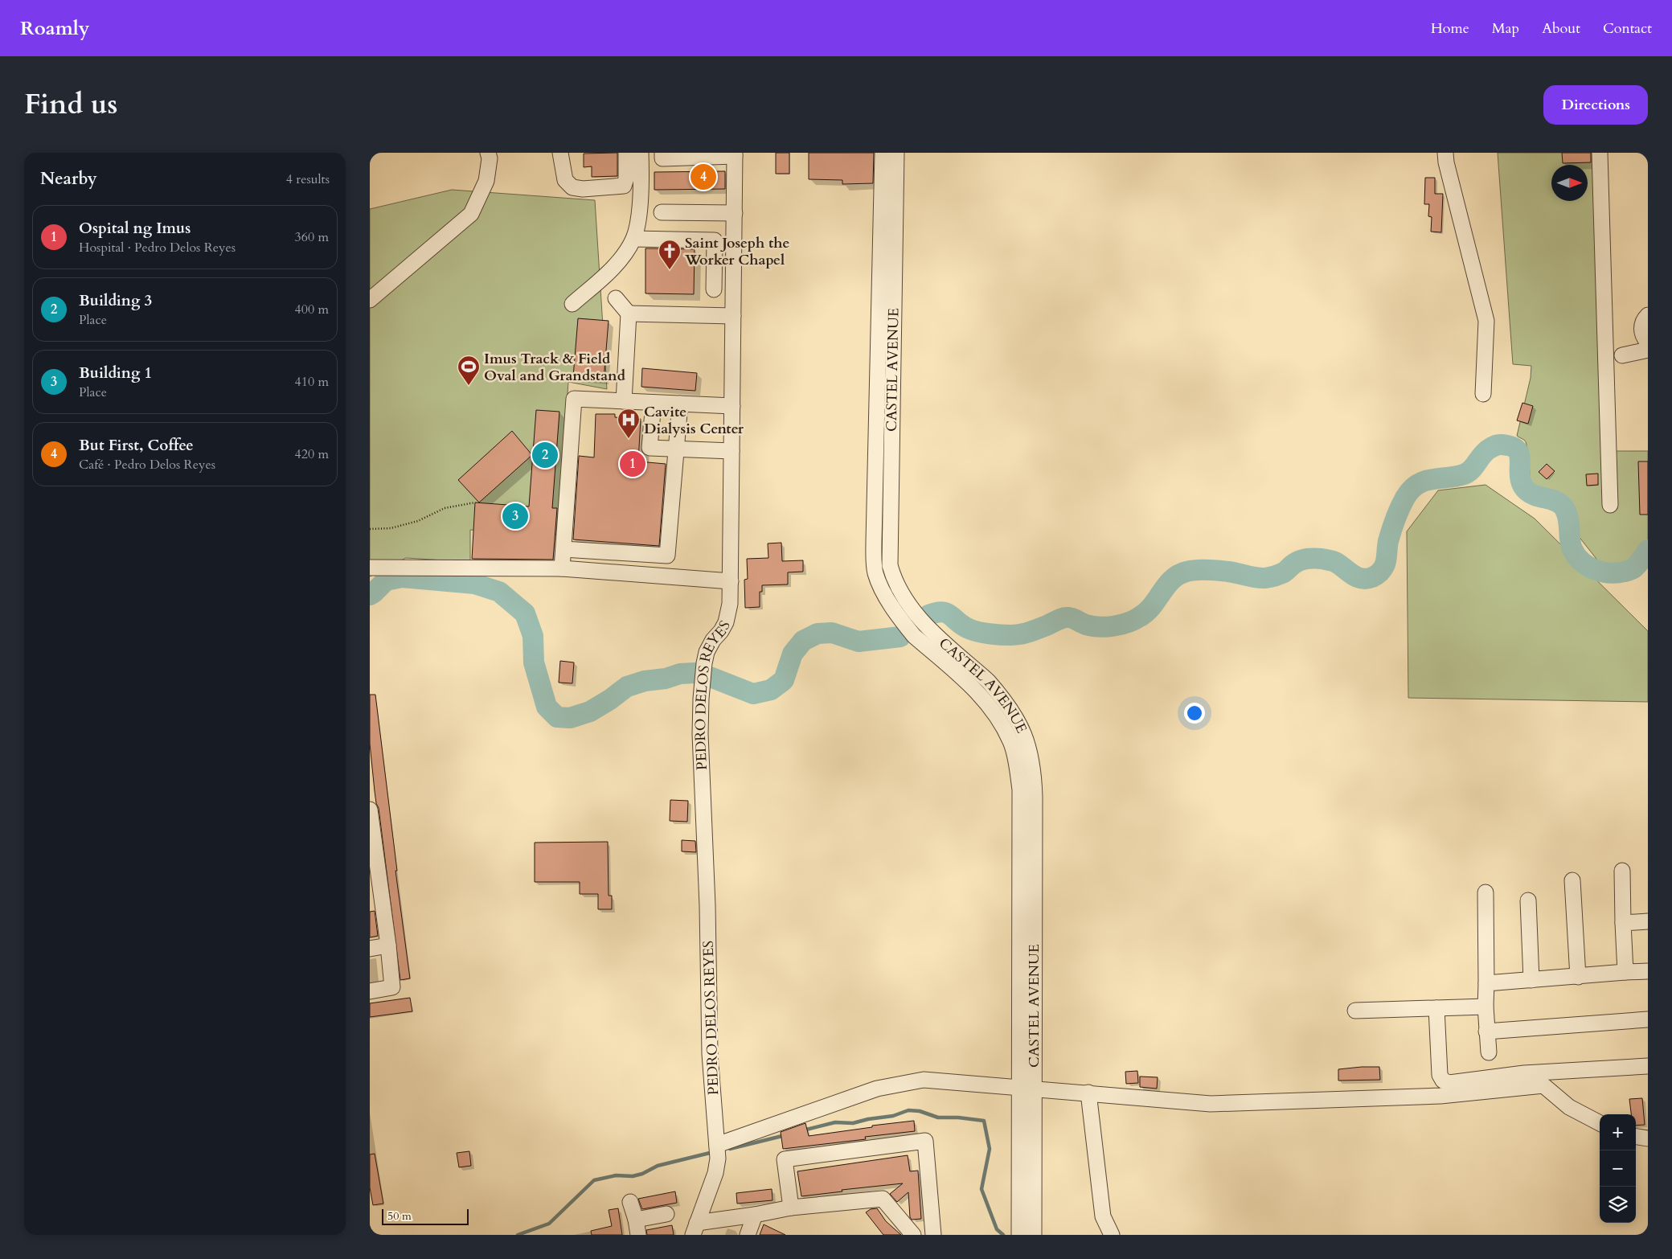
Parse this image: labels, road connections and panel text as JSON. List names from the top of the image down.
{
  "streets": {
    "street": ["CASTEL AVENUE", "PEDRO DELOS REYES"]
  },
  "places": {
    "church": ["Saint Joseph the Worker Chapel"],
    "sports": ["Imus Track & Field Oval and Grandstand"],
    "hospital": ["Cavite Dialysis Center"]
  },
  "scale_bar": "50 m",
  "north": "right",
  "page": {
    "header": "Roamly",
    "nav": [
      "Home",
      "Map",
      "About",
      "Contact"
    ],
    "title": "Find us",
    "buttons": "Directions",
    "heading": ["Nearby", "4 results"],
    "pins": [
      "4",
      "2",
      "1",
      "3"
    ],
    "list": [
      {
        "mark": "1",
        "name": "Ospital ng Imus",
        "note": "Hospital · Pedro Delos Reyes",
        "value": "360 m"
      },
      {
        "mark": "2",
        "name": "Building 3",
        "note": "Place",
        "value": "400 m"
      },
      {
        "mark": "3",
        "name": "Building 1",
        "note": "Place",
        "value": "410 m"
      },
      {
        "mark": "4",
        "name": "But First, Coffee",
        "note": "Café · Pedro Delos Reyes",
        "value": "420 m"
      }
    ],
    "map_buttons": ["+", "−"],
    "scale": "50 m"
  }
}
